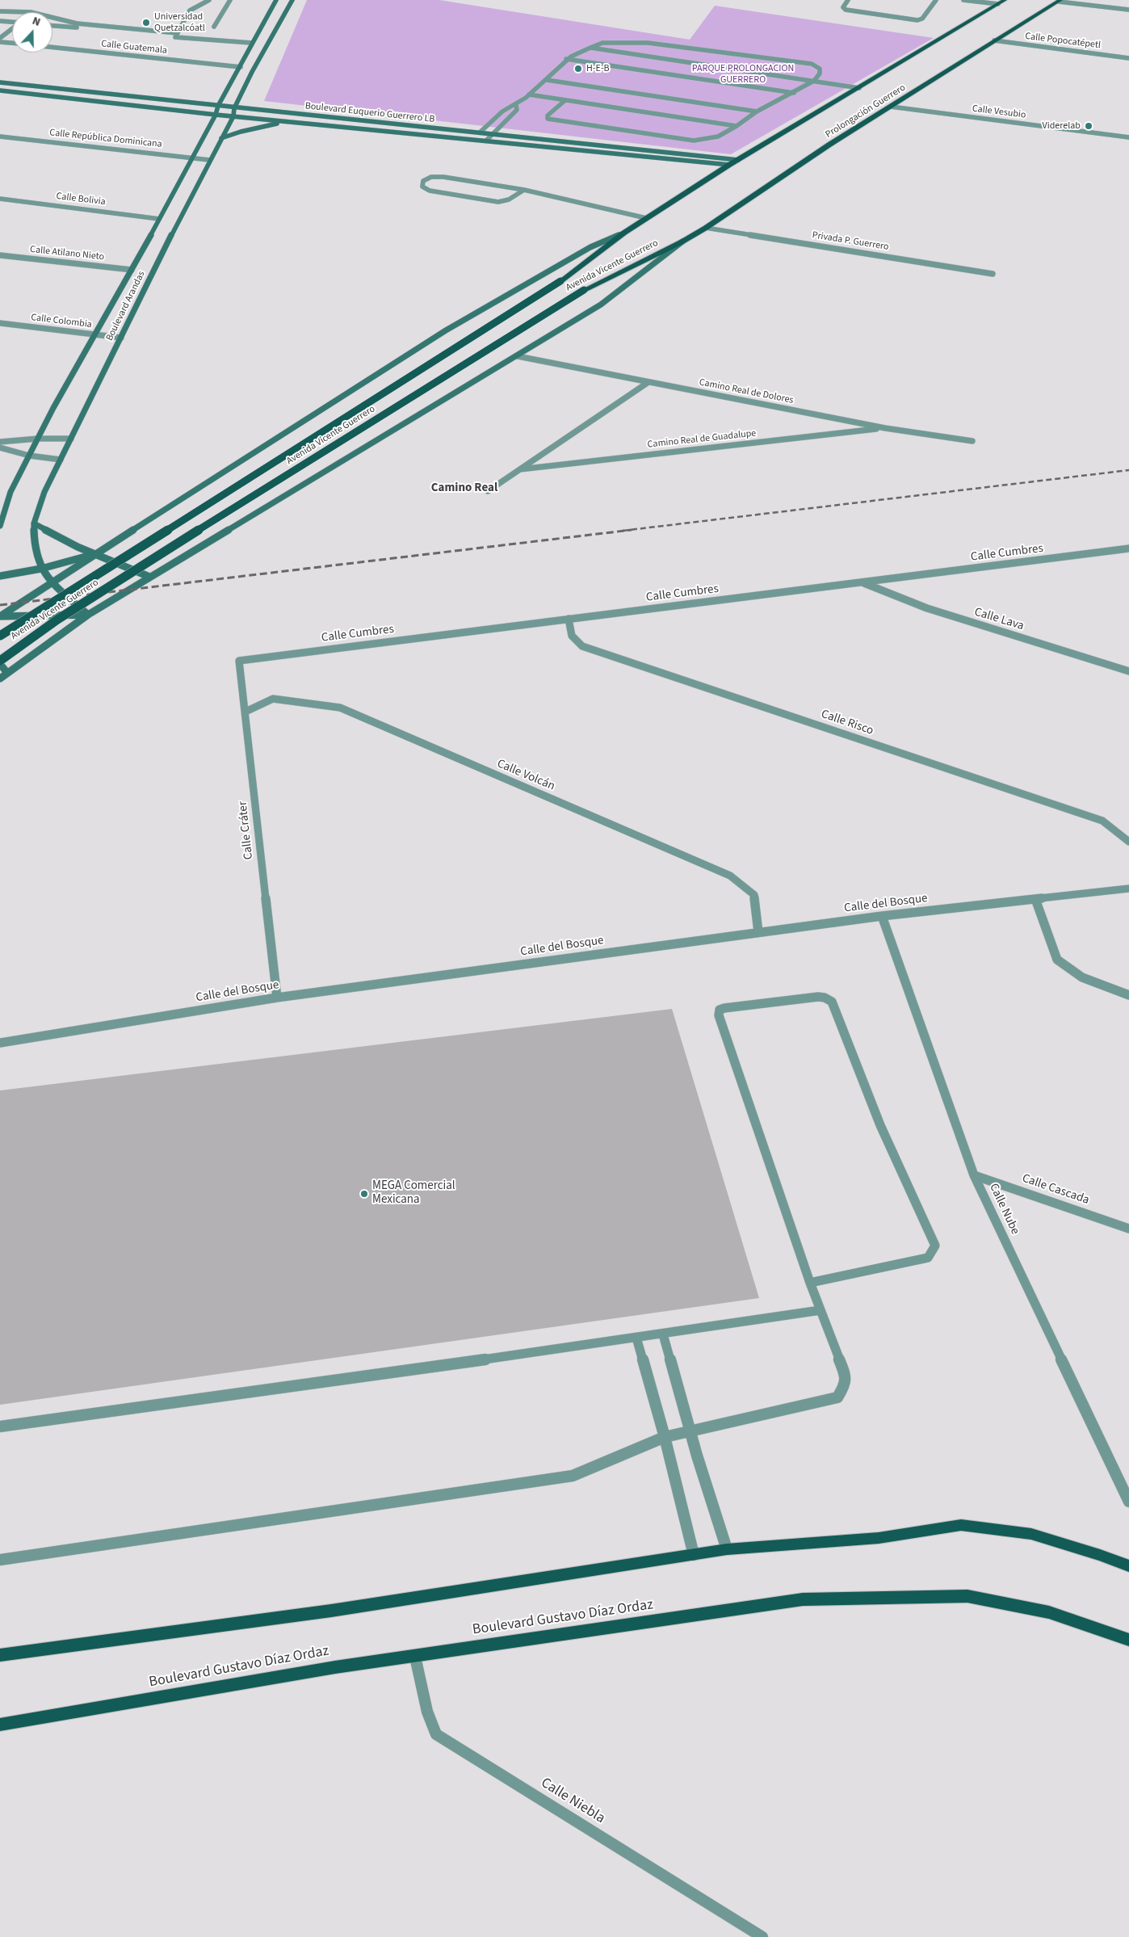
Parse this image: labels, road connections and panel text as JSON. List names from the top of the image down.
{
  "streets": {
    "main road": [
      "Prolongación Guerrero",
      "Boulevard Euquerio Guerrero LB",
      "Avenida Vicente Guerrero",
      "Boulevard Arandas",
      "Boulevard Gustavo Díaz Ordaz"
    ],
    "street": [
      "Calle Popocatépetl",
      "Calle Guatemala",
      "Calle Vesubio",
      "Calle República Dominicana",
      "Calle Bolivia",
      "Privada P. Guerrero",
      "Calle Atilano Nieto",
      "Calle Colombia",
      "Camino Real de Dolores",
      "Camino Real de Guadalupe",
      "Calle Cumbres",
      "Calle Lava",
      "Calle Risco",
      "Calle Volcán",
      "Calle Cráter",
      "Calle del Bosque",
      "Calle Cascada",
      "Calle Nube",
      "Calle Niebla"
    ]
  },
  "crossings": [
    ["Calle Popocatépetl", "Prolongación Guerrero"],
    ["Calle Guatemala", "Boulevard Arandas"],
    ["Prolongación Guerrero", "Calle Vesubio"],
    ["Prolongación Guerrero", "Boulevard Euquerio Guerrero LB"],
    ["Prolongación Guerrero", "Privada P. Guerrero"],
    ["Prolongación Guerrero", "Avenida Vicente Guerrero"],
    ["Boulevard Euquerio Guerrero LB", "Boulevard Arandas"],
    ["Calle República Dominicana", "Boulevard Arandas"],
    ["Calle Bolivia", "Boulevard Arandas"],
    ["Calle Atilano Nieto", "Boulevard Arandas"],
    ["Boulevard Arandas", "Calle Colombia"],
    ["Camino Real de Dolores", "Camino Real de Guadalupe"],
    ["Calle Cumbres", "Calle Lava"],
    ["Calle Cumbres", "Calle Risco"],
    ["Calle Cumbres", "Calle Cráter"],
    ["Calle Volcán", "Calle Cráter"],
    ["Calle Volcán", "Calle del Bosque"],
    ["Calle Cráter", "Calle del Bosque"],
    ["Calle del Bosque", "Calle Nube"],
    ["Calle Cascada", "Calle Nube"],
    ["Boulevard Gustavo Díaz Ordaz", "Calle Niebla"]
  ],
  "districts": ["Camino Real"],
  "parks": ["PARQUE PROLONGACION GUERRERO"],
  "places": [
    "Universidad Quetzalcóatl",
    "H-E-B",
    "Viderelab",
    "MEGA Comercial Mexicana"
  ],
  "north": "top"
}
